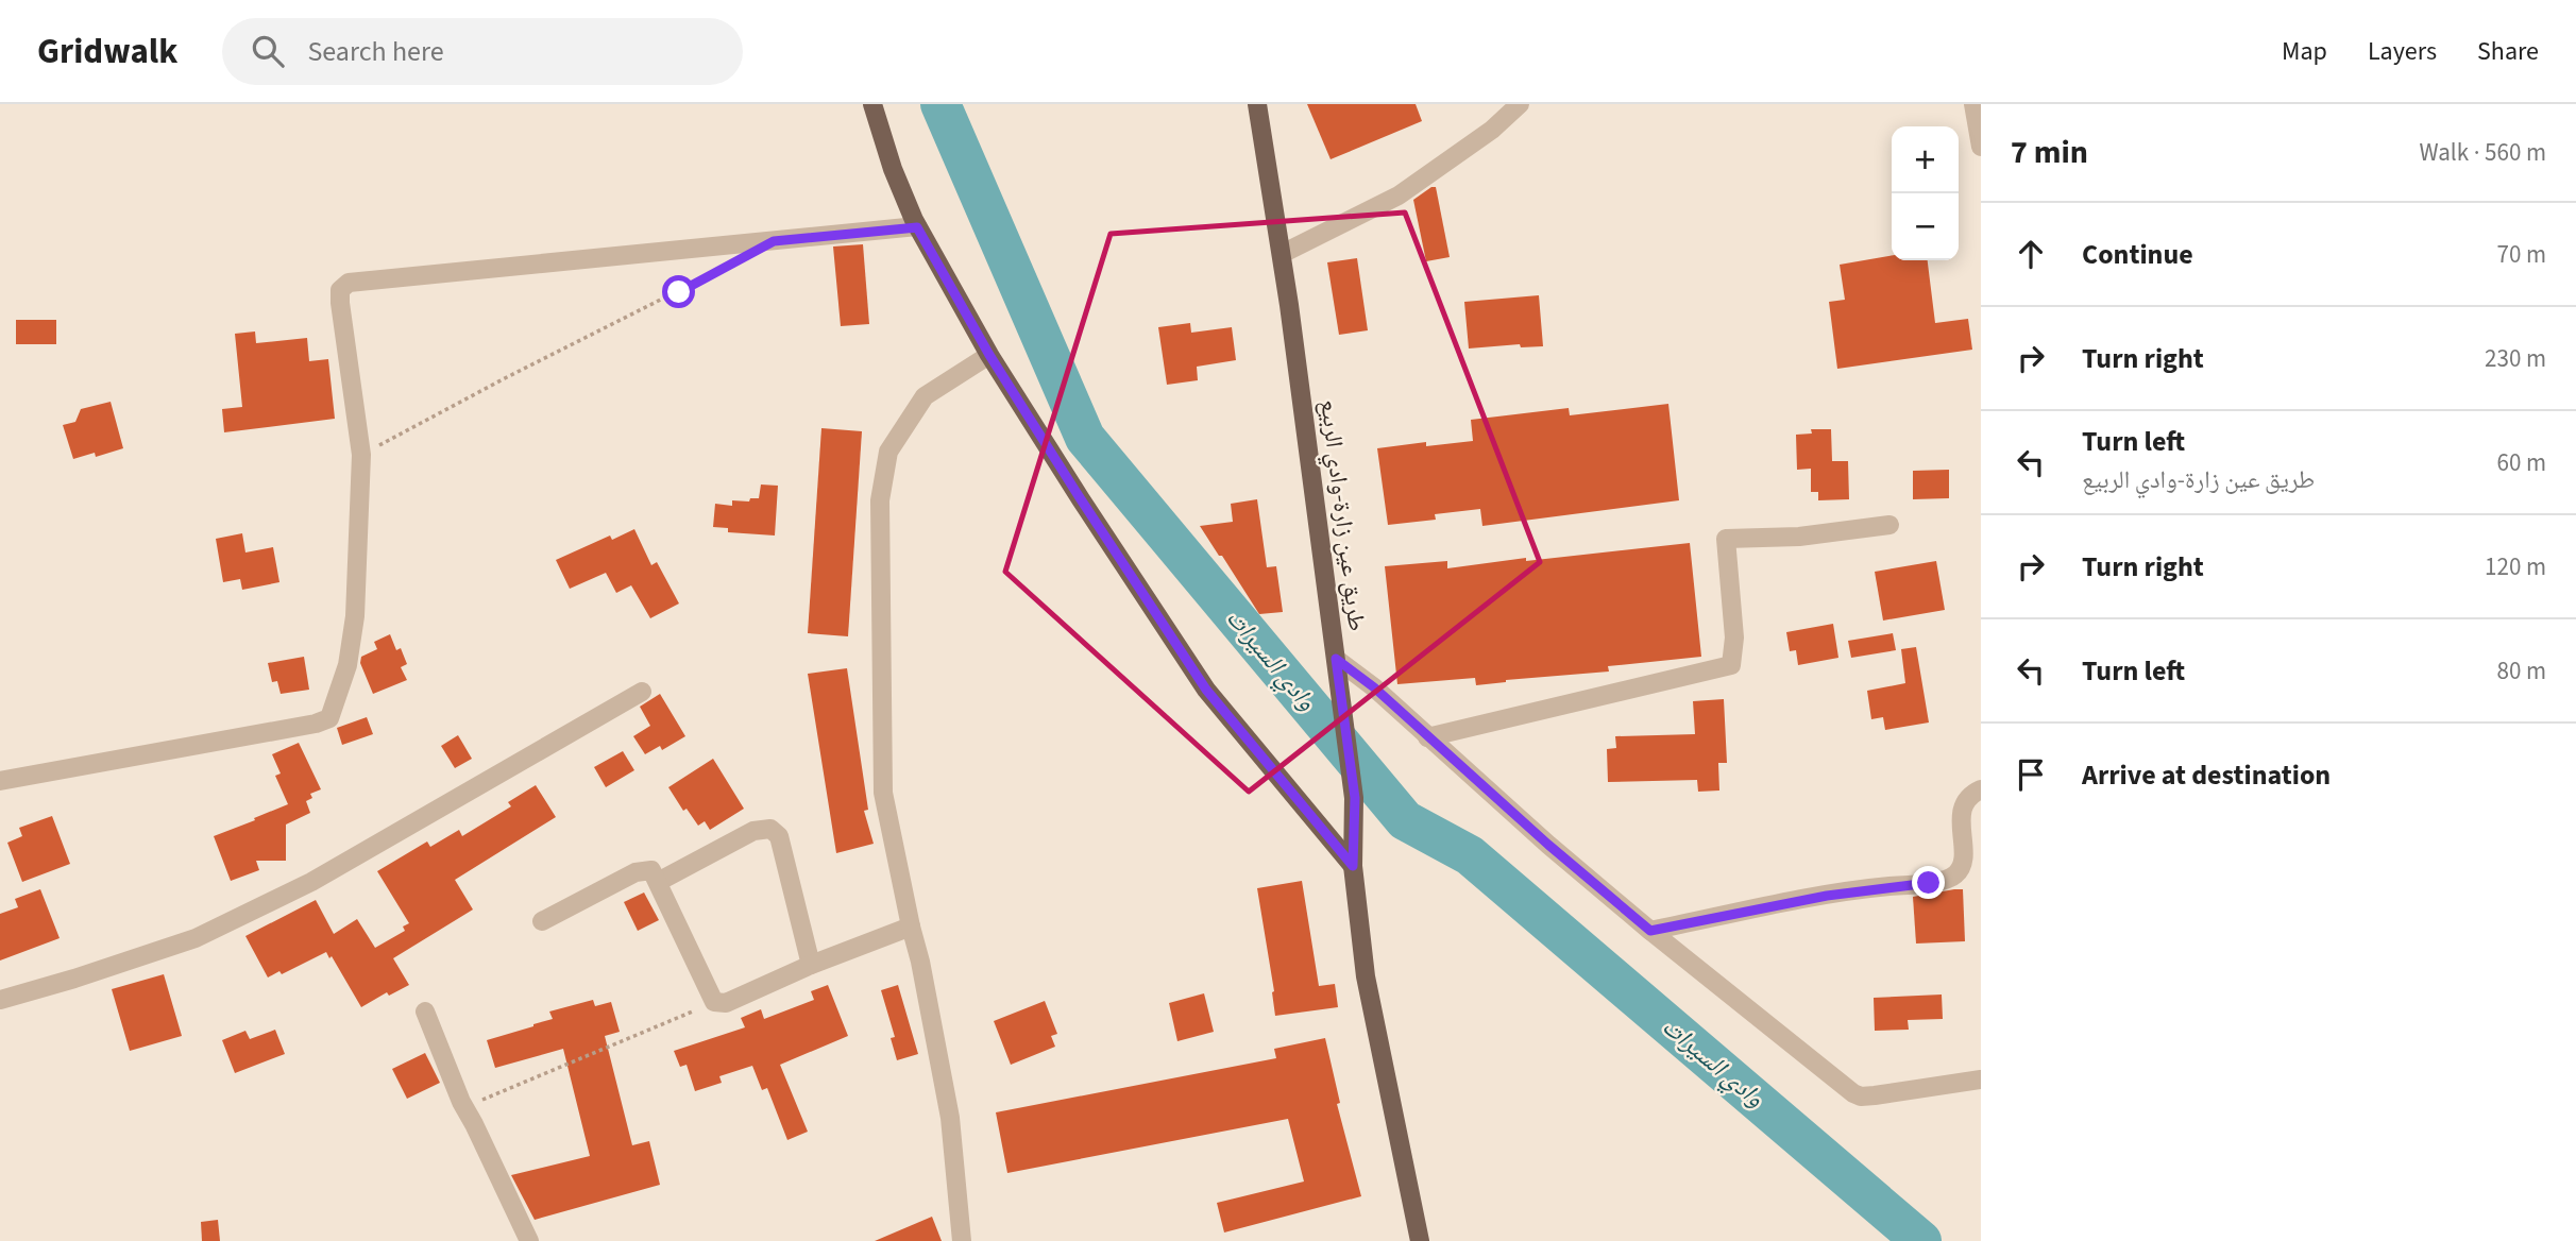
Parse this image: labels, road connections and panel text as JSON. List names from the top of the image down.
{
  "streets": {
    "main road": ["طريق عين زارة-وادي الربيع"]
  },
  "water": ["وادي السيرات"],
  "page": {
    "header": "Gridwalk",
    "search": "Search here",
    "nav": ["Map", "Layers", "Share"],
    "heading": ["7 min", "Walk · 560 m"],
    "map_buttons": ["+", "−"],
    "list": [
      ["Continue", "70 m"],
      ["Turn right", "230 m"],
      ["Turn left", "طريق عين زارة-وادي الربيع", "60 m"],
      ["Turn right", "120 m"],
      ["Turn left", "80 m"],
      "Arrive at destination"
    ]
  }
}
